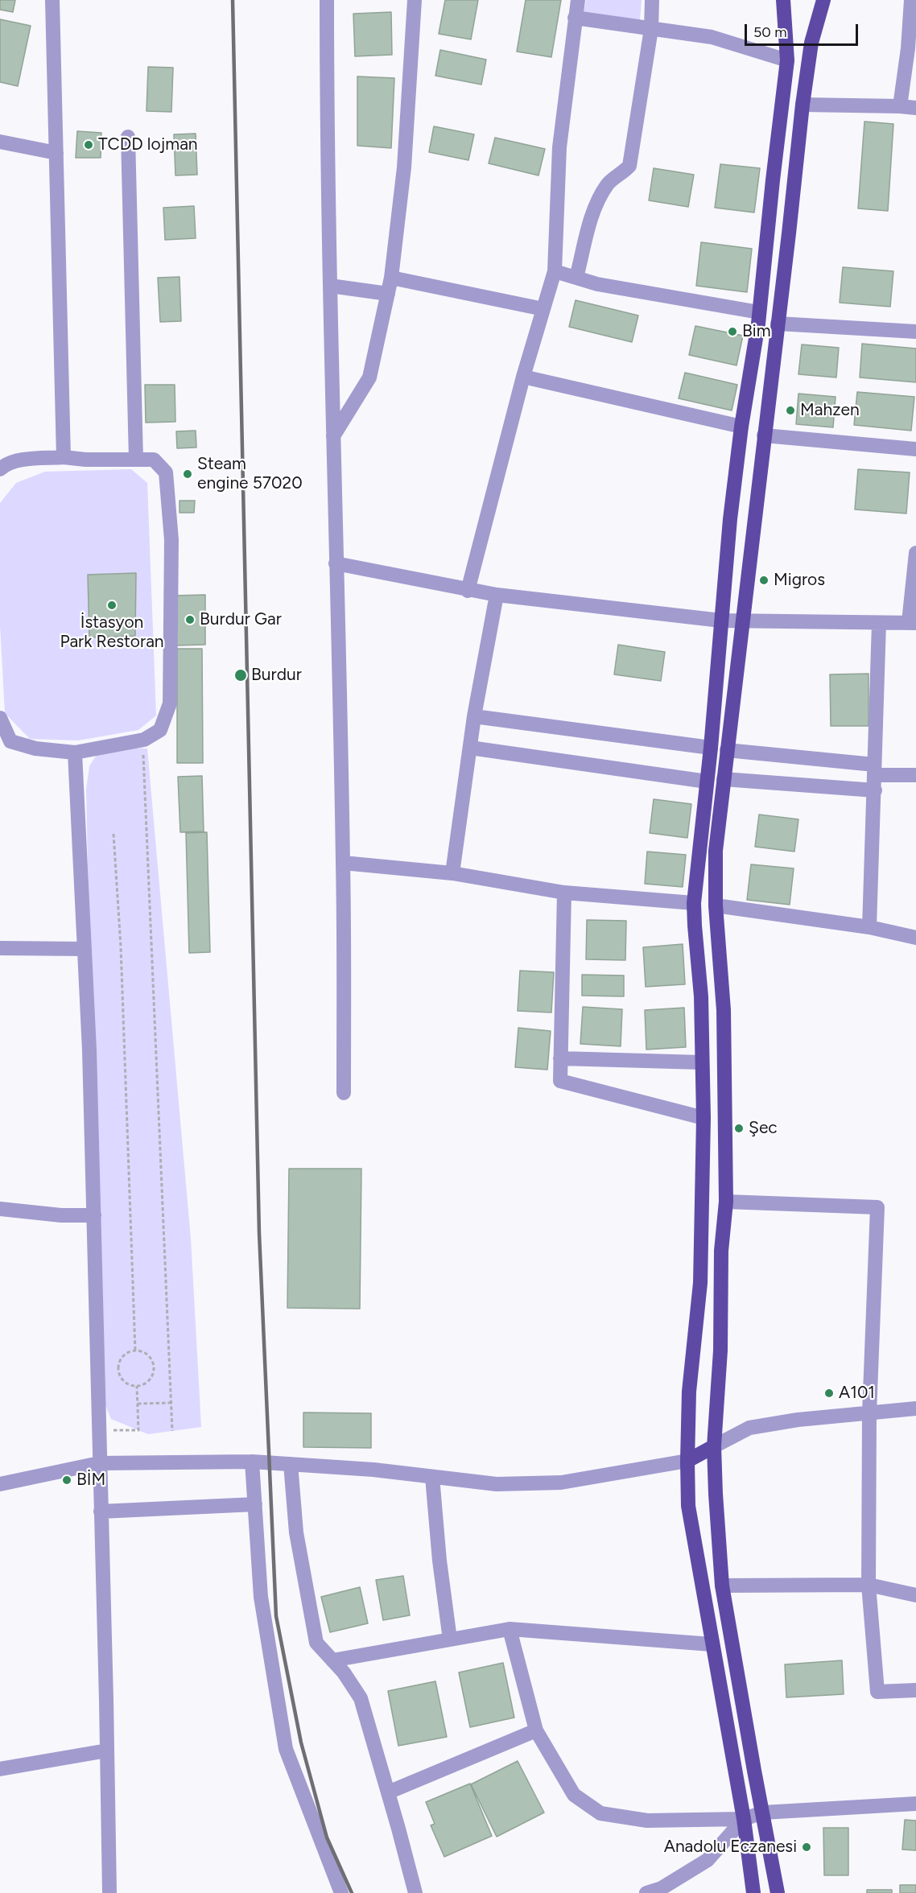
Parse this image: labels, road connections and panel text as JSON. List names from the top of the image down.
{
  "places": [
    "TCDD lojman",
    "Bim",
    "Mahzen",
    "Steam engine 57020",
    "Migros",
    "İstasyon Park Restoran",
    "Burdur Gar",
    "Burdur",
    "Şec",
    "A101",
    "BİM",
    "Anadolu Eczanesi"
  ],
  "scale_bar": "50 m"
}
